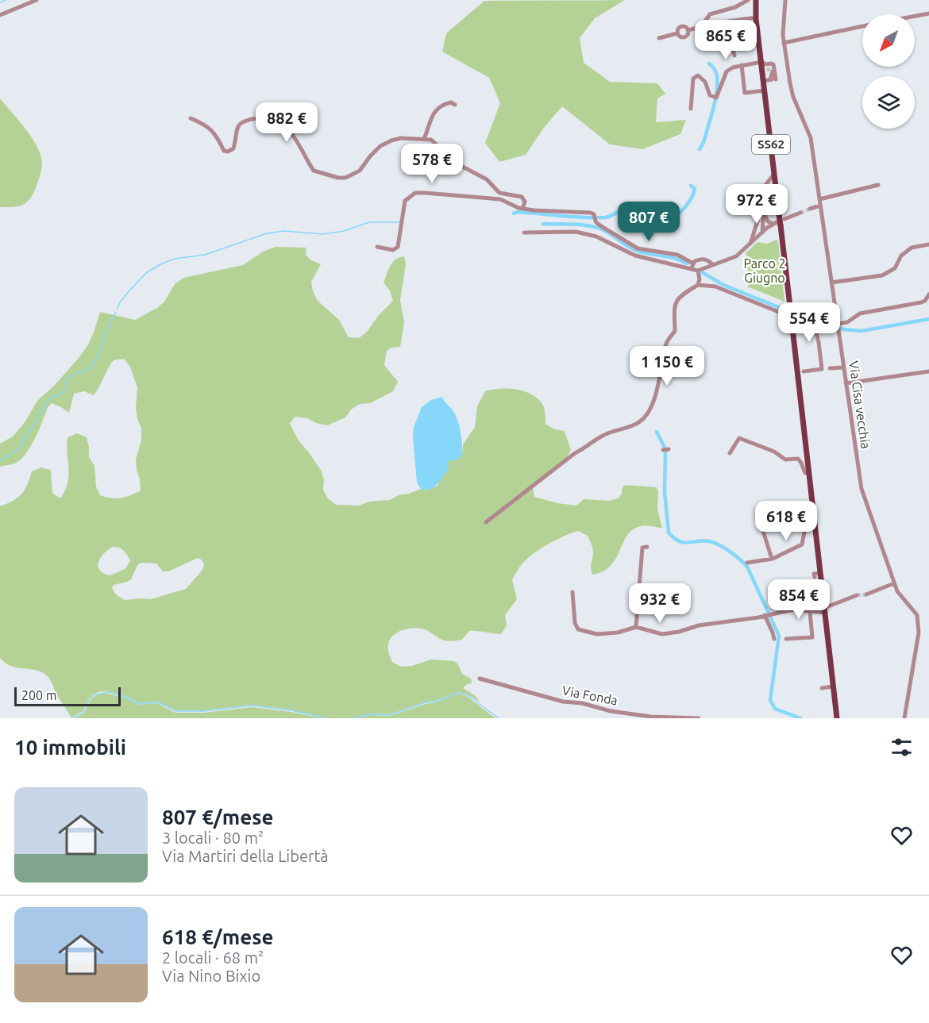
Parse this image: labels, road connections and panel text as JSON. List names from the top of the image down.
{
  "streets": {
    "main road": ["SS62"],
    "street": ["Via Cisa vecchia", "Via Fonda"]
  },
  "parks": ["Parco 2 Giugno"],
  "scale_bar": "200 m",
  "north": "bottom left",
  "page": {
    "price": [
      "865 €",
      "882 €",
      "578 €",
      "972 €",
      "807 €",
      "554 €",
      "1 150 €",
      "618 €",
      "854 €",
      "932 €"
    ],
    "scale": "200 m",
    "heading": "10 immobili",
    "list": [
      {
        "name": "807 €/mese",
        "note": "3 locali · 80 m² · Via Martiri della Libertà"
      },
      {
        "name": "618 €/mese",
        "note": "2 locali · 68 m² · Via Nino Bixio"
      }
    ]
  }
}
